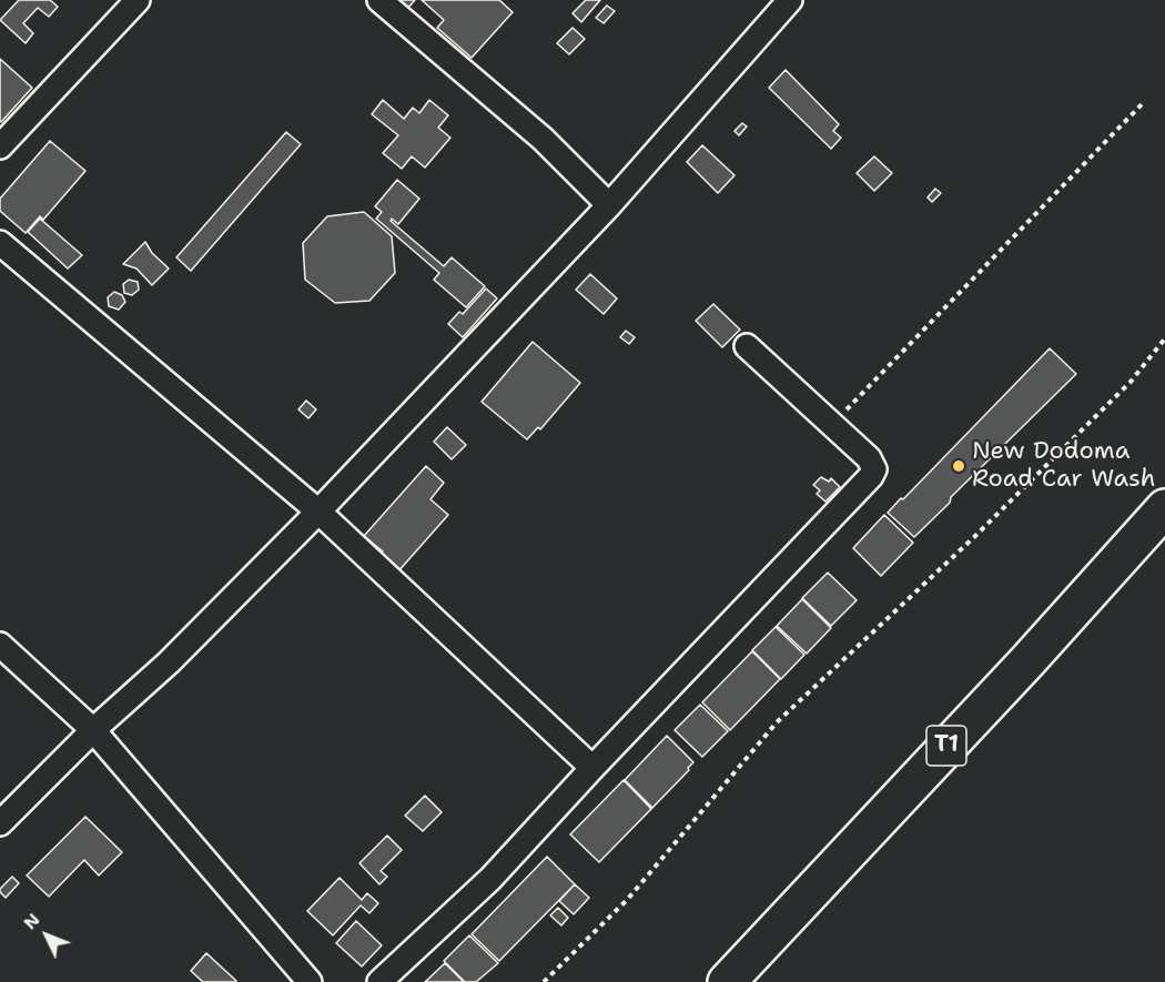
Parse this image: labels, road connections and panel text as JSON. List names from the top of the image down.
{
  "streets": {
    "highway": ["T1"]
  },
  "places": ["New Dodoma Road Car Wash"],
  "north": "top left"
}
